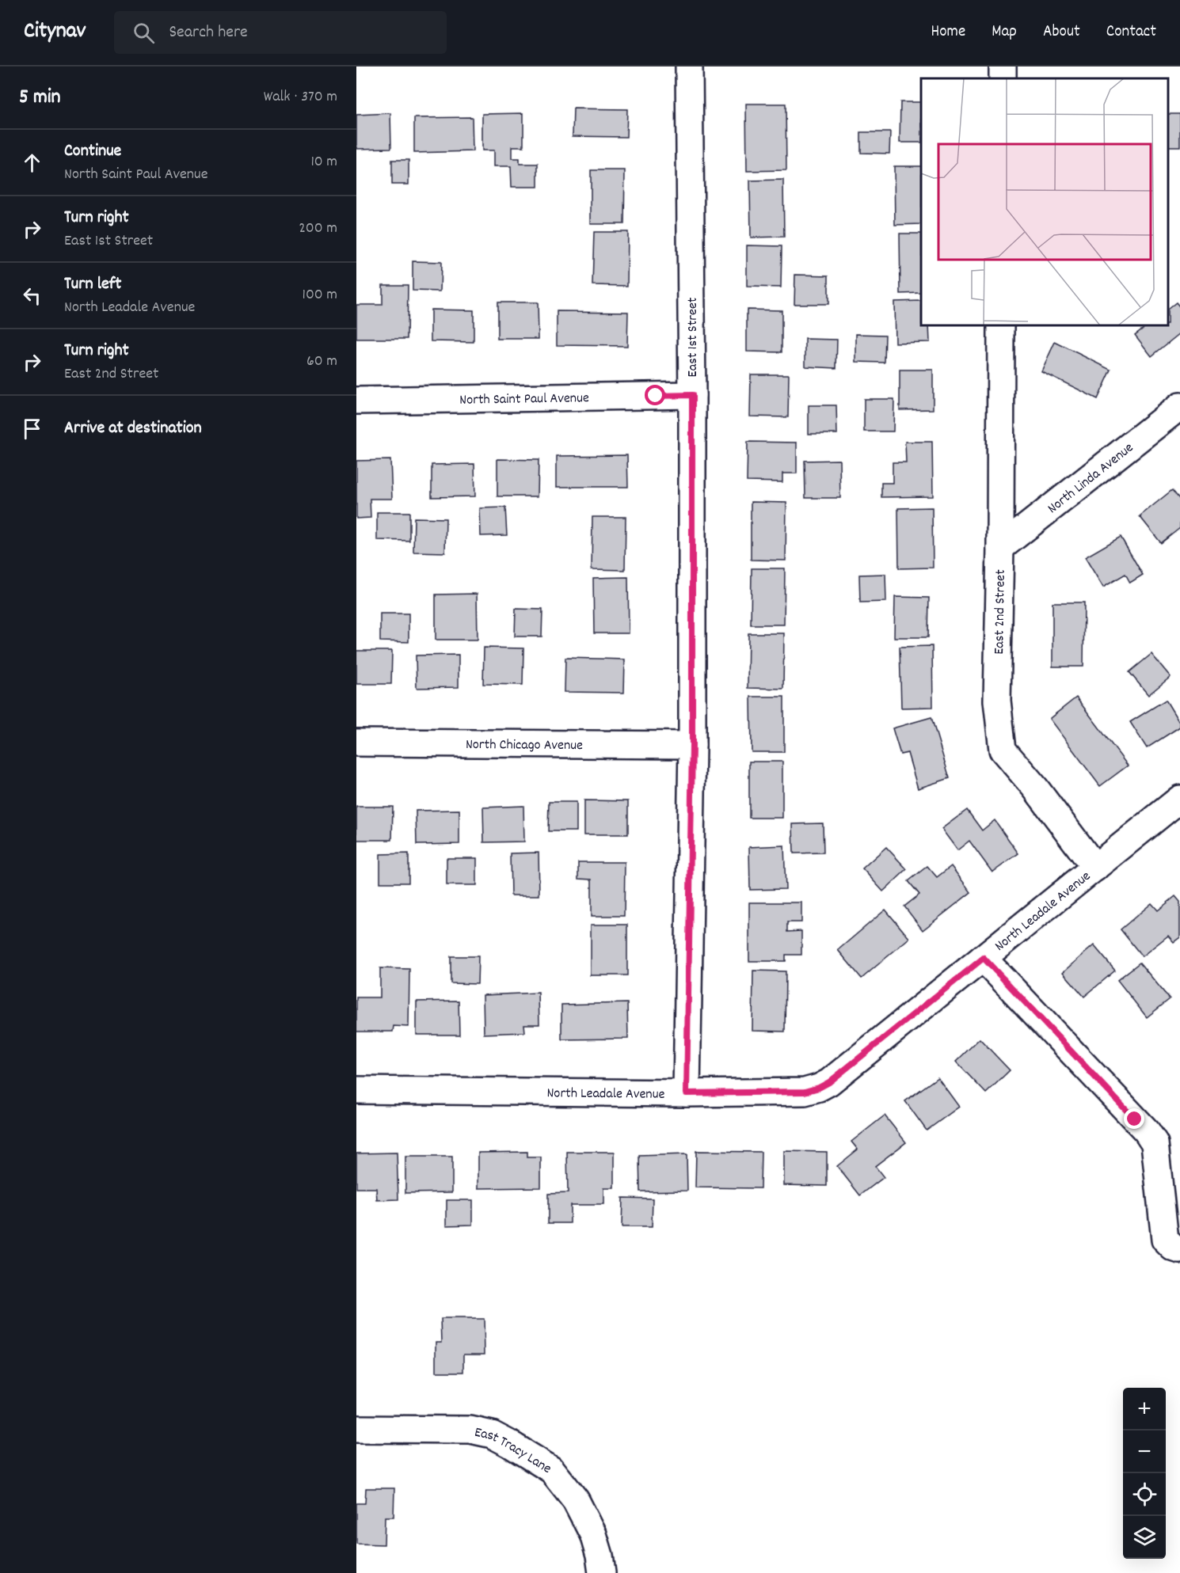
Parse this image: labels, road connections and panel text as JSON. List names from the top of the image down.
{
  "streets": {
    "street": [
      "East 1st Street",
      "North Saint Paul Avenue",
      "North Linda Avenue",
      "East 2nd Street",
      "North Chicago Avenue",
      "North Leadale Avenue",
      "East Tracy Lane"
    ]
  },
  "crossings": [
    ["East 1st Street", "North Saint Paul Avenue"],
    ["East 1st Street", "North Chicago Avenue"],
    ["East 1st Street", "North Leadale Avenue"],
    ["North Linda Avenue", "East 2nd Street"],
    ["East 2nd Street", "North Leadale Avenue"]
  ],
  "page": {
    "header": "Citynav",
    "search": "Search here",
    "nav": [
      "Home",
      "Map",
      "About",
      "Contact"
    ],
    "heading": ["5 min", "Walk · 370 m"],
    "list": [
      ["Continue", "North Saint Paul Avenue", "10 m"],
      ["Turn right", "East 1st Street", "200 m"],
      ["Turn left", "North Leadale Avenue", "100 m"],
      ["Turn right", "East 2nd Street", "60 m"],
      "Arrive at destination"
    ],
    "map_buttons": ["+", "−"]
  }
}
